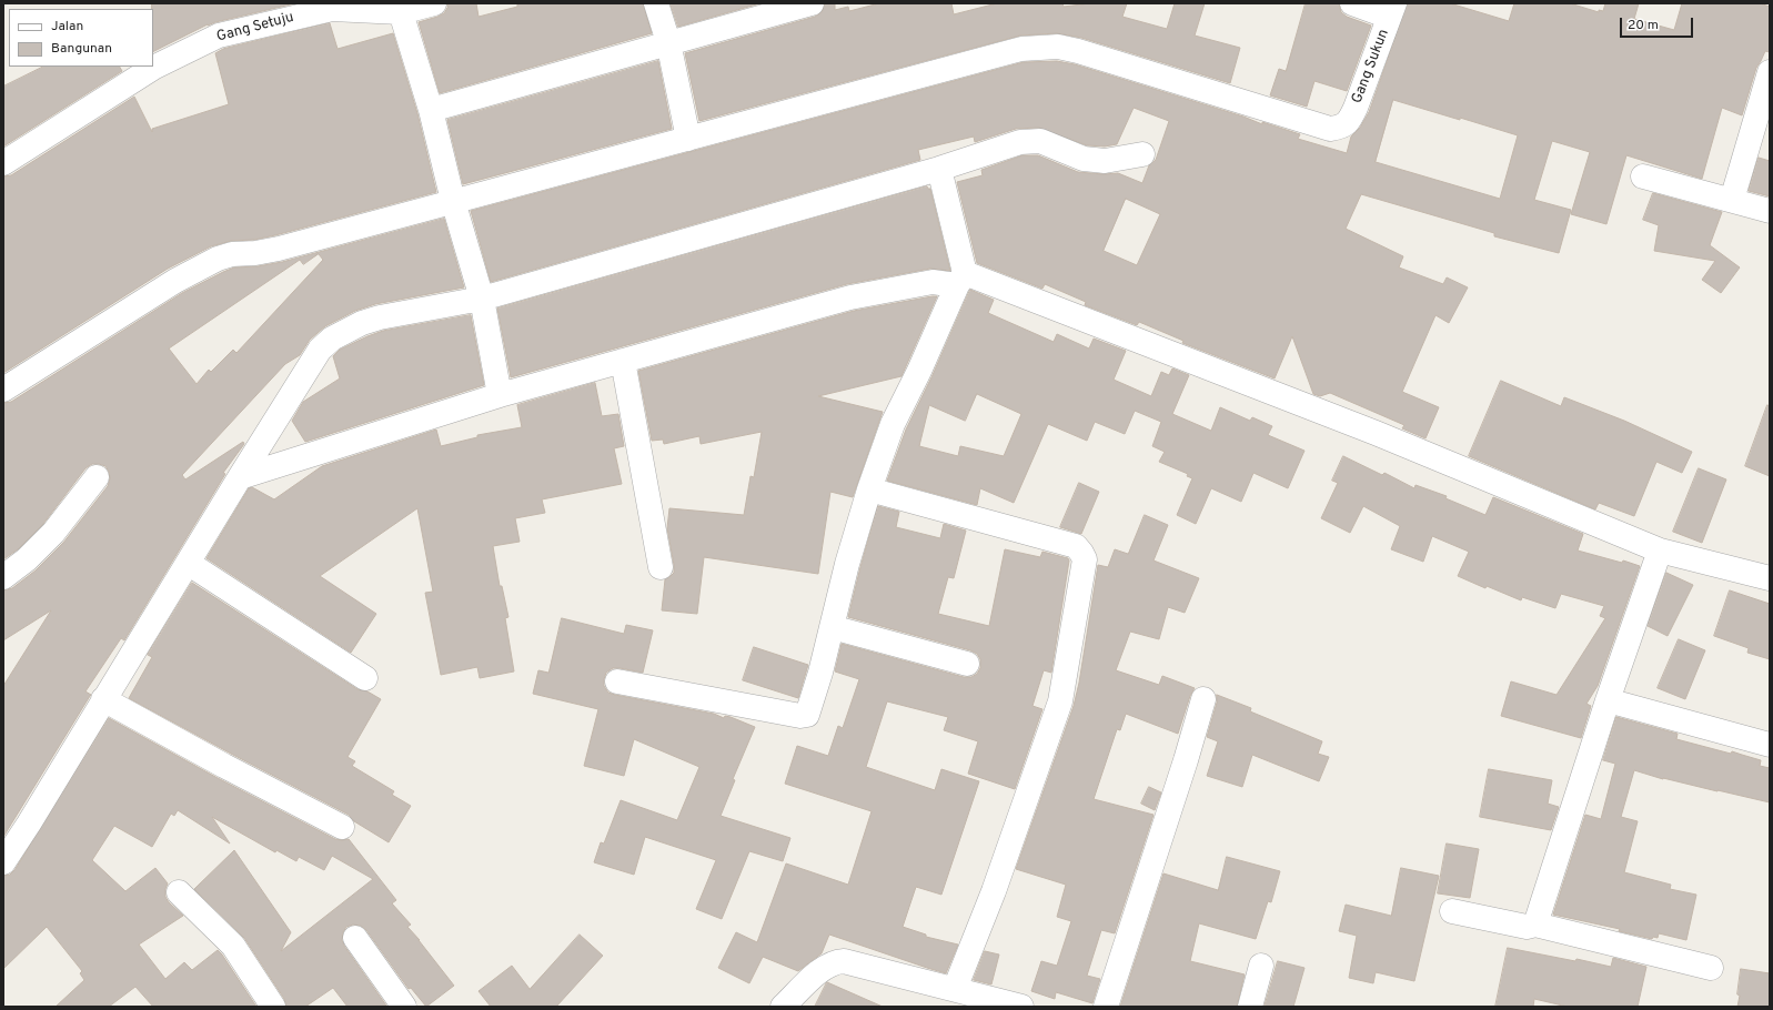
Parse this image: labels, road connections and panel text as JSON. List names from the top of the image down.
{
  "streets": {
    "street": ["Gang Setuju", "Gang Sukun"]
  },
  "legend": ["Jalan", "Bangunan"],
  "scale_bar": "20 m"
}
